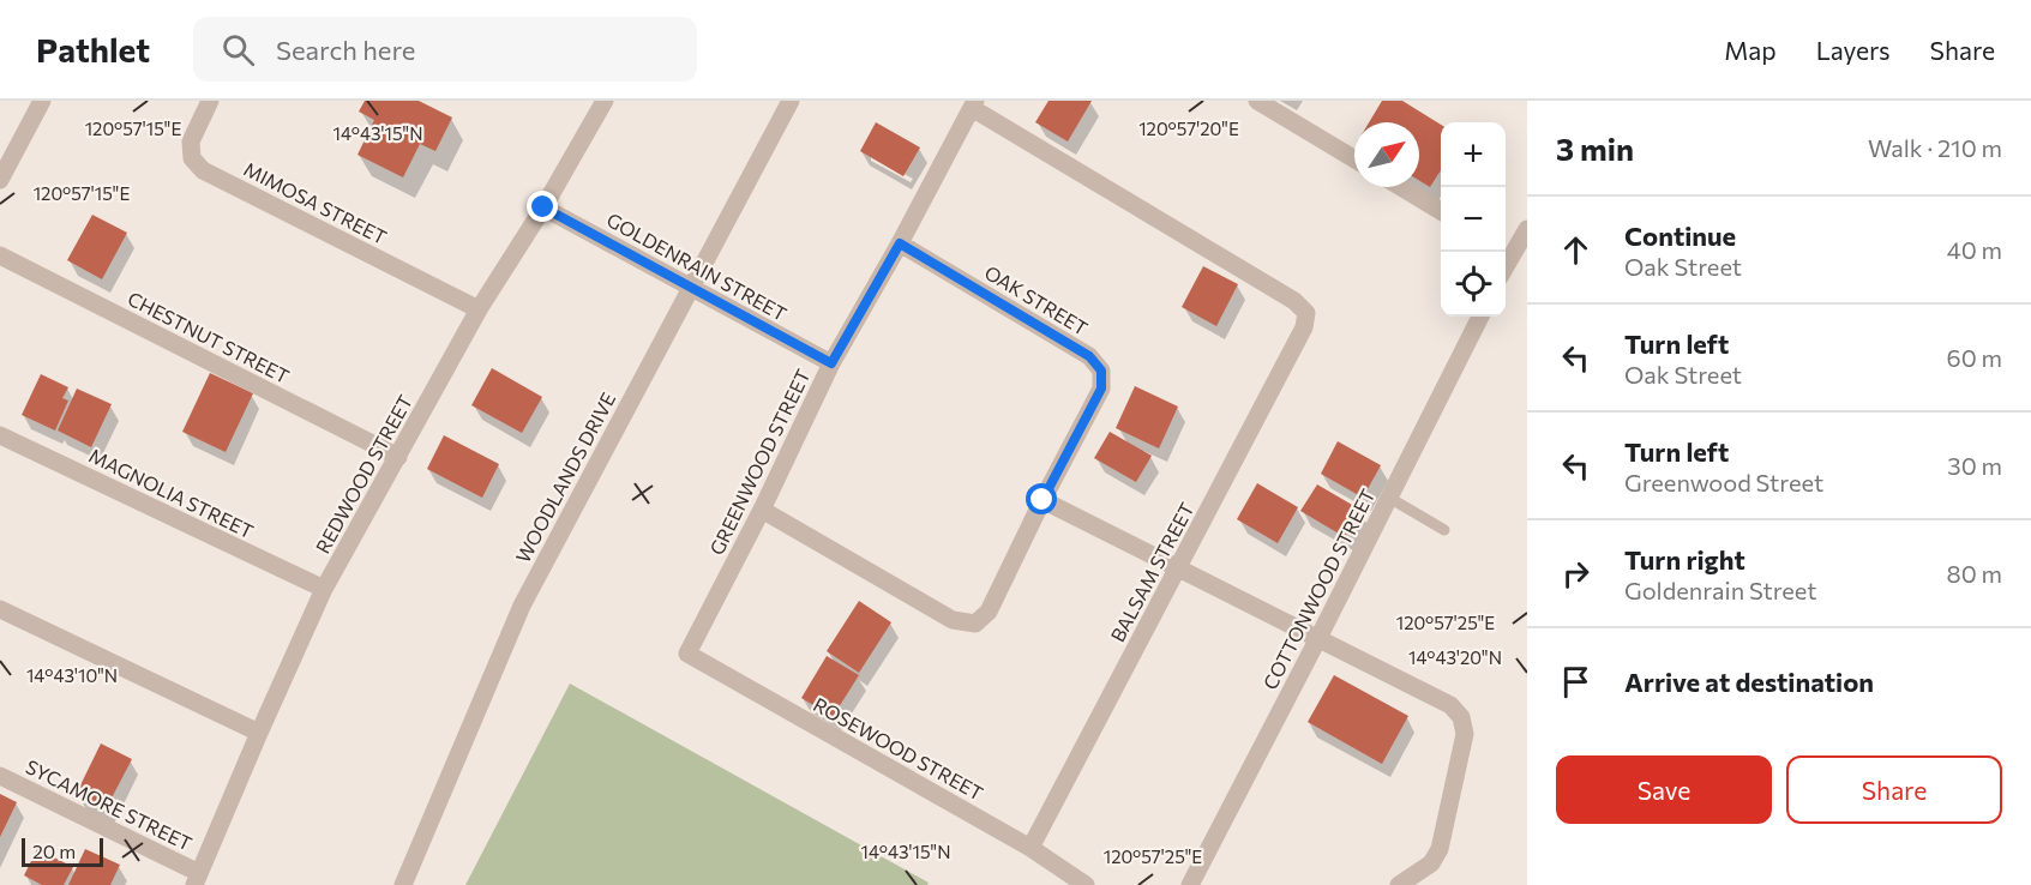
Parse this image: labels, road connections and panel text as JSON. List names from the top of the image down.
{
  "streets": {
    "street": [
      "MIMOSA STREET",
      "GOLDENRAIN STREET",
      "OAK STREET",
      "CHESTNUT STREET",
      "GREENWOOD STREET",
      "REDWOOD STREET",
      "WOODLANDS DRIVE",
      "MAGNOLIA STREET",
      "BALSAM STREET",
      "COTTONWOOD STREET",
      "ROSEWOOD STREET",
      "SYCAMORE STREET"
    ]
  },
  "crossings": [
    ["MIMOSA STREET", "REDWOOD STREET"],
    ["GOLDENRAIN STREET", "GREENWOOD STREET"],
    ["GOLDENRAIN STREET", "REDWOOD STREET"],
    ["GOLDENRAIN STREET", "WOODLANDS DRIVE"],
    ["OAK STREET", "GREENWOOD STREET"],
    ["CHESTNUT STREET", "REDWOOD STREET"],
    ["GREENWOOD STREET", "BALSAM STREET"],
    ["GREENWOOD STREET", "ROSEWOOD STREET"],
    ["REDWOOD STREET", "MAGNOLIA STREET"],
    ["REDWOOD STREET", "SYCAMORE STREET"],
    ["BALSAM STREET", "ROSEWOOD STREET"]
  ],
  "scale_bar": "20 m",
  "north": "top right",
  "page": {
    "header": "Pathlet",
    "search": "Search here",
    "nav": ["Map", "Layers", "Share"],
    "heading": ["3 min", "Walk · 210 m"],
    "map_buttons": ["+", "−"],
    "list": [
      ["Continue", "Oak Street", "40 m"],
      ["Turn left", "Oak Street", "60 m"],
      ["Turn left", "Greenwood Street", "30 m"],
      ["Turn right", "Goldenrain Street", "80 m"],
      "Arrive at destination"
    ],
    "buttons": ["Save", "Share"],
    "scale": "20 m"
  },
  "coordinates": [
    "120°57'20\"E",
    "120°57'15\"E",
    "14°43'15\"N",
    "120°57'25\"E",
    "14°43'20\"N",
    "14°43'10\"N"
  ]
}
